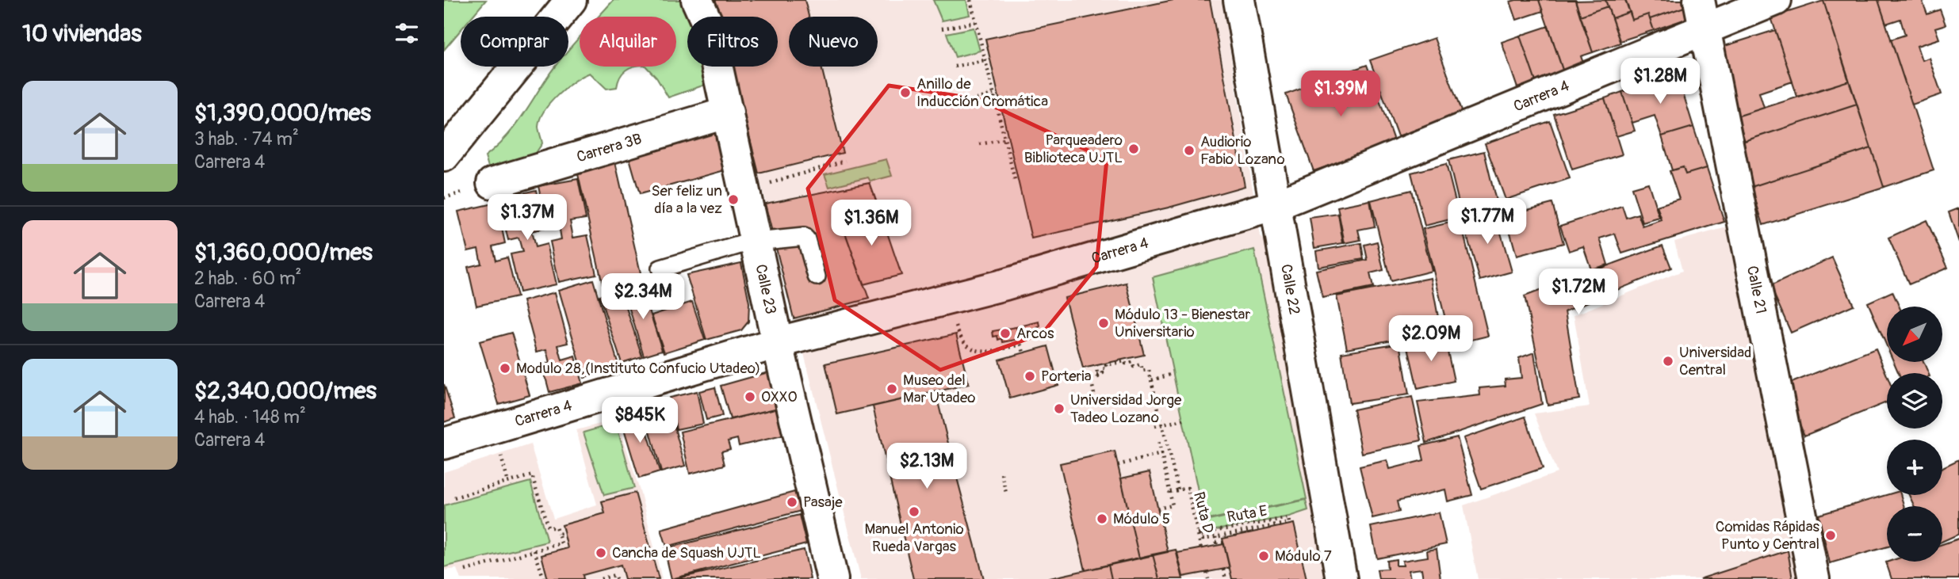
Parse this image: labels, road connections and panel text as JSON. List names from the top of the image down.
{
  "streets": {
    "street": [
      "Carrera 4",
      "Carrera 3B",
      "Calle 23",
      "Calle 22",
      "Calle 21"
    ],
    "path": ["Ruta D", "Ruta E"]
  },
  "crossings": [
    ["Carrera 4", "Calle 23"],
    ["Carrera 4", "Calle 22"],
    ["Carrera 4", "Calle 21"],
    ["Carrera 3B", "Calle 23"],
    ["Ruta D", "Ruta E"]
  ],
  "places": [
    "Anillo de Inducción Cromática",
    "Parqueadero Biblioteca UJTL",
    "Audiorio Fabio Lozano",
    "Ser feliz un día a la vez",
    "Módulo 13 - Bienestar Universitario",
    "Arcos",
    "Universidad Central",
    "Modulo 28,(Instituto Confucio Utadeo)",
    "Porteria",
    "Museo del Mar Utadeo",
    "OXXO",
    "Universidad Jorge Tadeo Lozano",
    "Pasaje",
    "Manuel Antonio Rueda Vargas",
    "Módulo 5",
    "Comidas Rápidas Punto y Central",
    "Cancha de Squash UJTL",
    "Módulo 7"
  ],
  "north": "bottom left",
  "page": {
    "heading": "10 viviendas",
    "chip": [
      "Comprar",
      "Alquilar",
      "Filtros",
      "Nuevo"
    ],
    "price": [
      "$1.28M",
      "$1.39M",
      "$1.37M",
      "$1.77M",
      "$1.36M",
      "$1.72M",
      "$2.34M",
      "$2.09M",
      "$845K",
      "$2.13M"
    ],
    "list": [
      {
        "name": "$1,390,000/mes",
        "note": "3 hab. · 74 m² · Carrera 4"
      },
      {
        "name": "$1,360,000/mes",
        "note": "2 hab. · 60 m² · Carrera 4"
      },
      {
        "name": "$2,340,000/mes",
        "note": "4 hab. · 148 m² · Carrera 4"
      }
    ],
    "map_buttons": ["+", "−"]
  }
}
